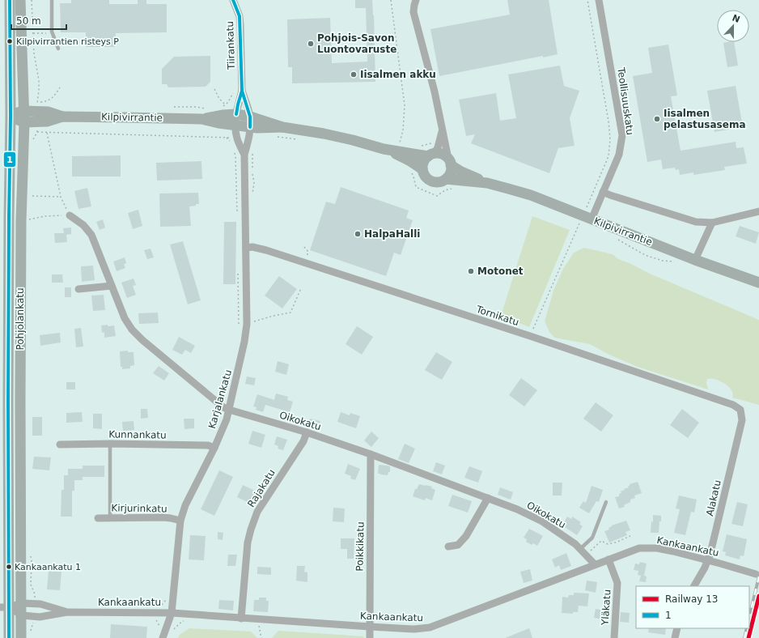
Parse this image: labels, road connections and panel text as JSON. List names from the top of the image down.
{
  "streets": {
    "main road": ["Kilpivirrantie", "Pohjolankatu"],
    "street": [
      "Tiirankatu",
      "Teollisuuskatu",
      "Tornikatu",
      "Karjalankatu",
      "Oikokatu",
      "Kunnankatu",
      "Rajakatu",
      "Alakatu",
      "Kirjurinkatu",
      "Poikkikatu",
      "Kankaankatu",
      "Yläkatu"
    ]
  },
  "crossings": [
    ["Tiirankatu", "Kilpivirrantie"],
    ["Tiirankatu", "Karjalankatu"],
    ["Teollisuuskatu", "Kilpivirrantie"],
    ["Kilpivirrantie", "Pohjolankatu"],
    ["Kilpivirrantie", "Karjalankatu"],
    ["Tornikatu", "Karjalankatu"],
    ["Tornikatu", "Alakatu"],
    ["Pohjolankatu", "Kankaankatu"],
    ["Karjalankatu", "Oikokatu"],
    ["Karjalankatu", "Kunnankatu"],
    ["Karjalankatu", "Kirjurinkatu"],
    ["Karjalankatu", "Kankaankatu"],
    ["Oikokatu", "Rajakatu"],
    ["Oikokatu", "Poikkikatu"],
    ["Oikokatu", "Kankaankatu"],
    ["Rajakatu", "Kankaankatu"],
    ["Alakatu", "Kankaankatu"],
    ["Poikkikatu", "Kankaankatu"],
    ["Kankaankatu", "Yläkatu"]
  ],
  "places": [
    "Kilpivirrantien risteys P",
    "Pohjois-Savon Luontovaruste",
    "Iisalmen akku",
    "Iisalmen pelastusasema",
    "HalpaHalli",
    "Motonet",
    "Kankaankatu 1"
  ],
  "lines": ["transit line 1", "rail line 13"],
  "legend": ["Railway 13", "1"],
  "scale_bar": "50 m",
  "north": "top"
}
